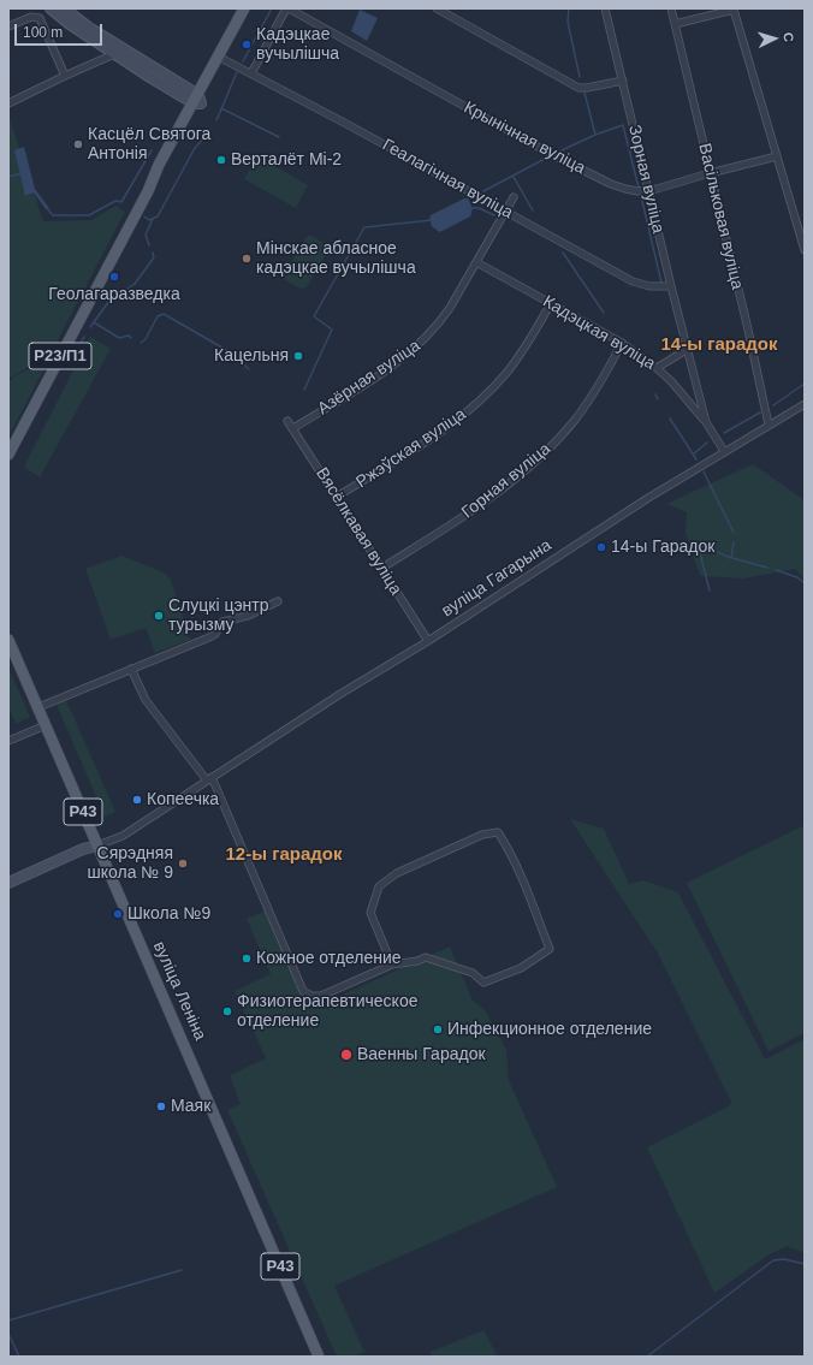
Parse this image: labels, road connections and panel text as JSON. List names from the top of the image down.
{
  "streets": {
    "main road": ["Р23/П1", "Р43", "вуліца Леніна"],
    "street": [
      "Крынічная вуліца",
      "Геалагічная вуліца",
      "Зорная вуліца",
      "Васільковая вуліца",
      "Кадэцкая вуліца",
      "Азёрная вуліца",
      "Ржэўская вуліца",
      "Горная вуліца",
      "Вясёлкавая вуліца",
      "вуліца Гагарына"
    ]
  },
  "crossings": [
    ["Крынічная вуліца", "Зорная вуліца"],
    ["Крынічная вуліца", "Васільковая вуліца"],
    ["Геалагічная вуліца", "Зорная вуліца"],
    ["Геалагічная вуліца", "Р23/П1"],
    ["Геалагічная вуліца", "Азёрная вуліца"],
    ["Зорная вуліца", "Кадэцкая вуліца"],
    ["Зорная вуліца", "вуліца Гагарына"],
    ["Васільковая вуліца", "вуліца Гагарына"],
    ["Кадэцкая вуліца", "Азёрная вуліца"],
    ["Кадэцкая вуліца", "Ржэўская вуліца"],
    ["Кадэцкая вуліца", "Горная вуліца"],
    ["Азёрная вуліца", "Вясёлкавая вуліца"],
    ["Ржэўская вуліца", "Вясёлкавая вуліца"],
    ["Горная вуліца", "Вясёлкавая вуліца"],
    ["Вясёлкавая вуліца", "вуліца Гагарына"],
    ["вуліца Гагарына", "вуліца Леніна"]
  ],
  "districts": ["14-ы гарадок", "12-ы гарадок"],
  "places": [
    "Кадэцкае вучылішча",
    "Касцёл Святога Антонія",
    "Верталёт Мі-2",
    "Мінскае абласное кадэцкае вучылішча",
    "Геолагаразведка",
    "Кацельня",
    "14-ы Гарадок",
    "Слуцкі цэнтр турызму",
    "Копеечка",
    "Сярэдняя школа № 9",
    "Школа №9",
    "Кожное отделение",
    "Физиотерапевтическое отделение",
    "Инфекционное отделение",
    "Ваенны Гарадок",
    "Маяк"
  ],
  "scale_bar": "100 m",
  "north": "right"
}
